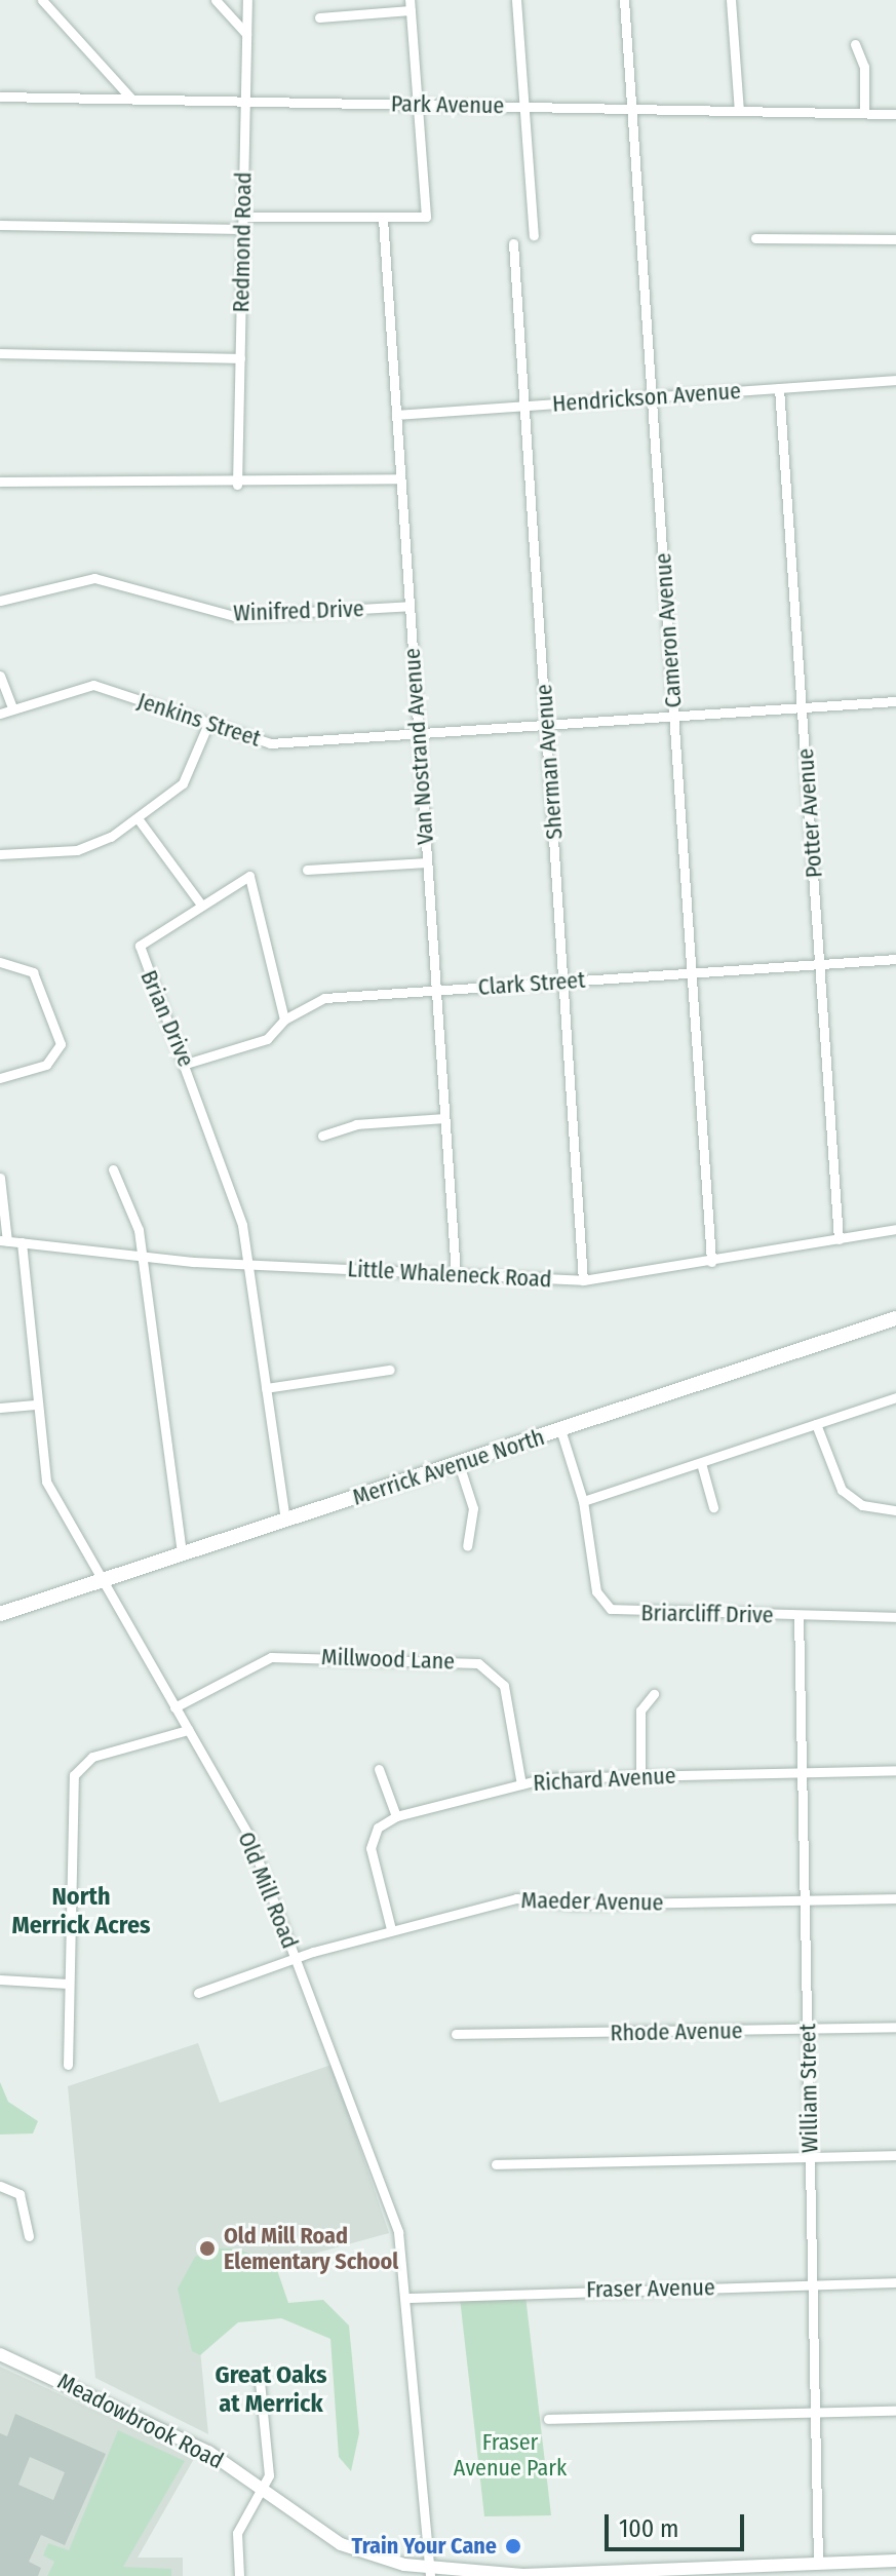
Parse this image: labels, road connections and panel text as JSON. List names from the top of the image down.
{
  "streets": {
    "main road": ["Merrick Avenue North"],
    "street": [
      "Park Avenue",
      "Redmond Road",
      "Hendrickson Avenue",
      "Winifred Drive",
      "Cameron Avenue",
      "Jenkins Street",
      "Van Nostrand Avenue",
      "Sherman Avenue",
      "Potter Avenue",
      "Clark Street",
      "Brian Drive",
      "Little Whaleneck Road",
      "Briarcliff Drive",
      "Millwood Lane",
      "Richard Avenue",
      "Old Mill Road",
      "Maeder Avenue",
      "Rhode Avenue",
      "William Street",
      "Fraser Avenue",
      "Meadowbrook Road"
    ]
  },
  "crossings": [
    ["Park Avenue", "Redmond Road"],
    ["Park Avenue", "Cameron Avenue"],
    ["Hendrickson Avenue", "Cameron Avenue"],
    ["Hendrickson Avenue", "Van Nostrand Avenue"],
    ["Hendrickson Avenue", "Sherman Avenue"],
    ["Hendrickson Avenue", "Potter Avenue"],
    ["Winifred Drive", "Van Nostrand Avenue"],
    ["Cameron Avenue", "Jenkins Street"],
    ["Cameron Avenue", "Clark Street"],
    ["Cameron Avenue", "Little Whaleneck Road"],
    ["Jenkins Street", "Van Nostrand Avenue"],
    ["Jenkins Street", "Sherman Avenue"],
    ["Jenkins Street", "Potter Avenue"],
    ["Van Nostrand Avenue", "Clark Street"],
    ["Van Nostrand Avenue", "Little Whaleneck Road"],
    ["Sherman Avenue", "Clark Street"],
    ["Sherman Avenue", "Little Whaleneck Road"],
    ["Potter Avenue", "Clark Street"],
    ["Potter Avenue", "Little Whaleneck Road"],
    ["Clark Street", "Brian Drive"],
    ["Brian Drive", "Little Whaleneck Road"],
    ["Brian Drive", "Merrick Avenue North"],
    ["Little Whaleneck Road", "Old Mill Road"],
    ["Merrick Avenue North", "Briarcliff Drive"],
    ["Merrick Avenue North", "Old Mill Road"],
    ["Briarcliff Drive", "William Street"],
    ["Millwood Lane", "Richard Avenue"],
    ["Millwood Lane", "Old Mill Road"],
    ["Richard Avenue", "William Street"],
    ["Old Mill Road", "Maeder Avenue"],
    ["Old Mill Road", "Fraser Avenue"],
    ["Old Mill Road", "Meadowbrook Road"],
    ["Maeder Avenue", "William Street"],
    ["Rhode Avenue", "William Street"],
    ["William Street", "Fraser Avenue"],
    ["William Street", "Meadowbrook Road"]
  ],
  "districts": ["North Merrick Acres", "Great Oaks at Merrick"],
  "parks": ["Fraser Avenue Park"],
  "places": ["Old Mill Road Elementary School", "Train Your Cane"],
  "scale_bar": "100 m"
}
